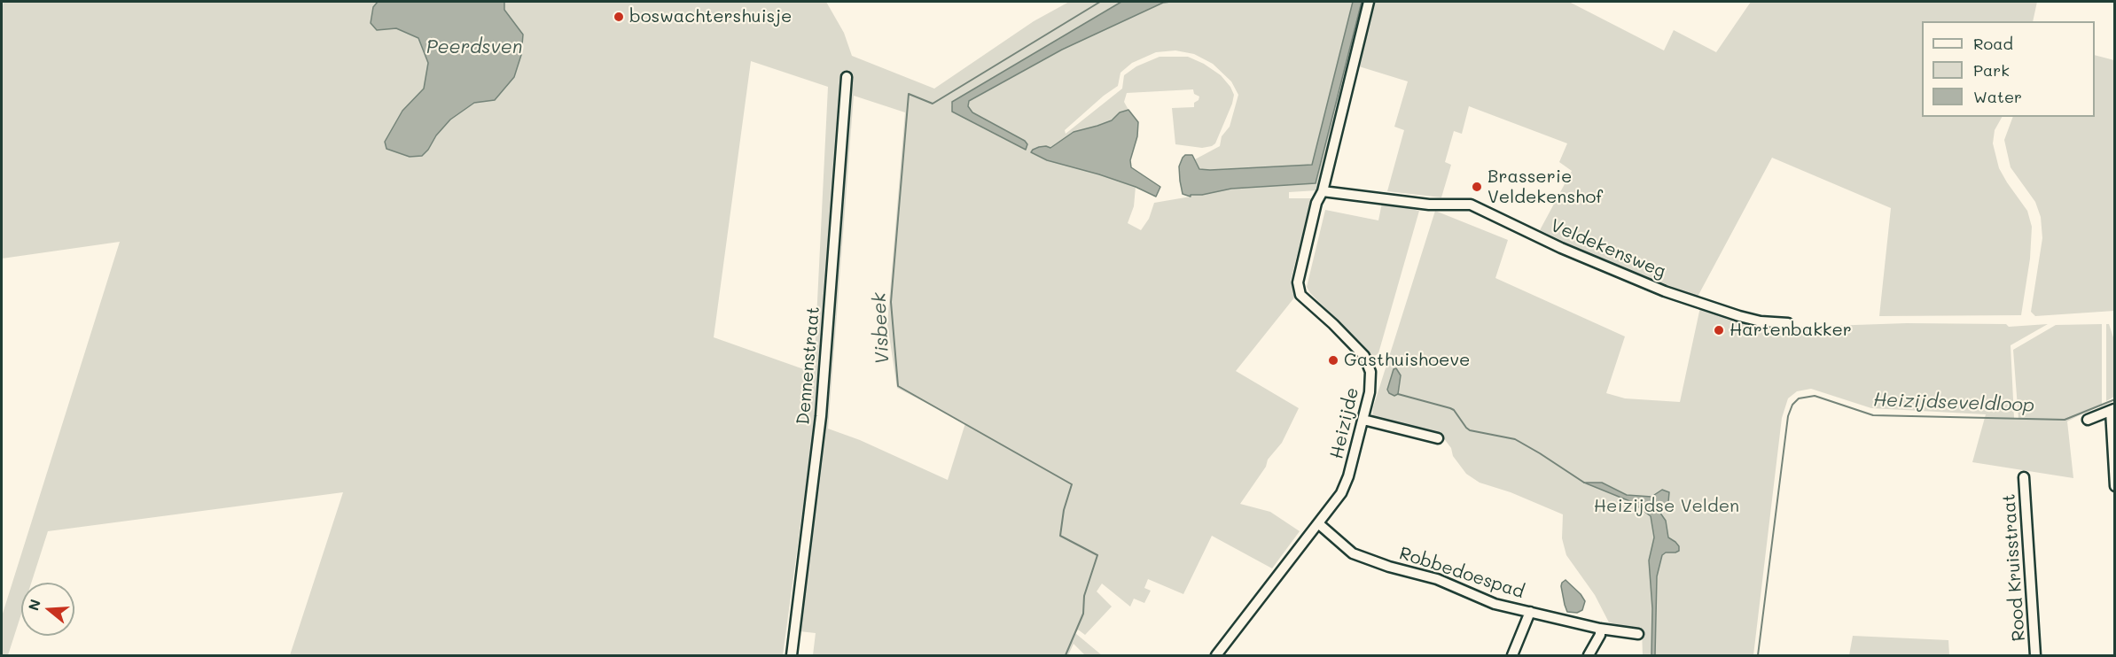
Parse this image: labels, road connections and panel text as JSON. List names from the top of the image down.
{
  "streets": {
    "street": [
      "Veldekensweg",
      "Dennenstraat",
      "Heizijde",
      "Rood Kruisstraat",
      "Robbedoespad"
    ]
  },
  "crossings": [
    ["Veldekensweg", "Heizijde"],
    ["Heizijde", "Robbedoespad"]
  ],
  "water": ["Peerdsven", "Visbeek", "Heizijdseveldloop"],
  "parks": ["Heizijdse Velden"],
  "places": [
    "boswachtershuisje",
    "Brasserie Veldekenshof",
    "Hartenbakker",
    "Gasthuishoeve"
  ],
  "legend": ["Road", "Park", "Water"],
  "north": "left"
}
